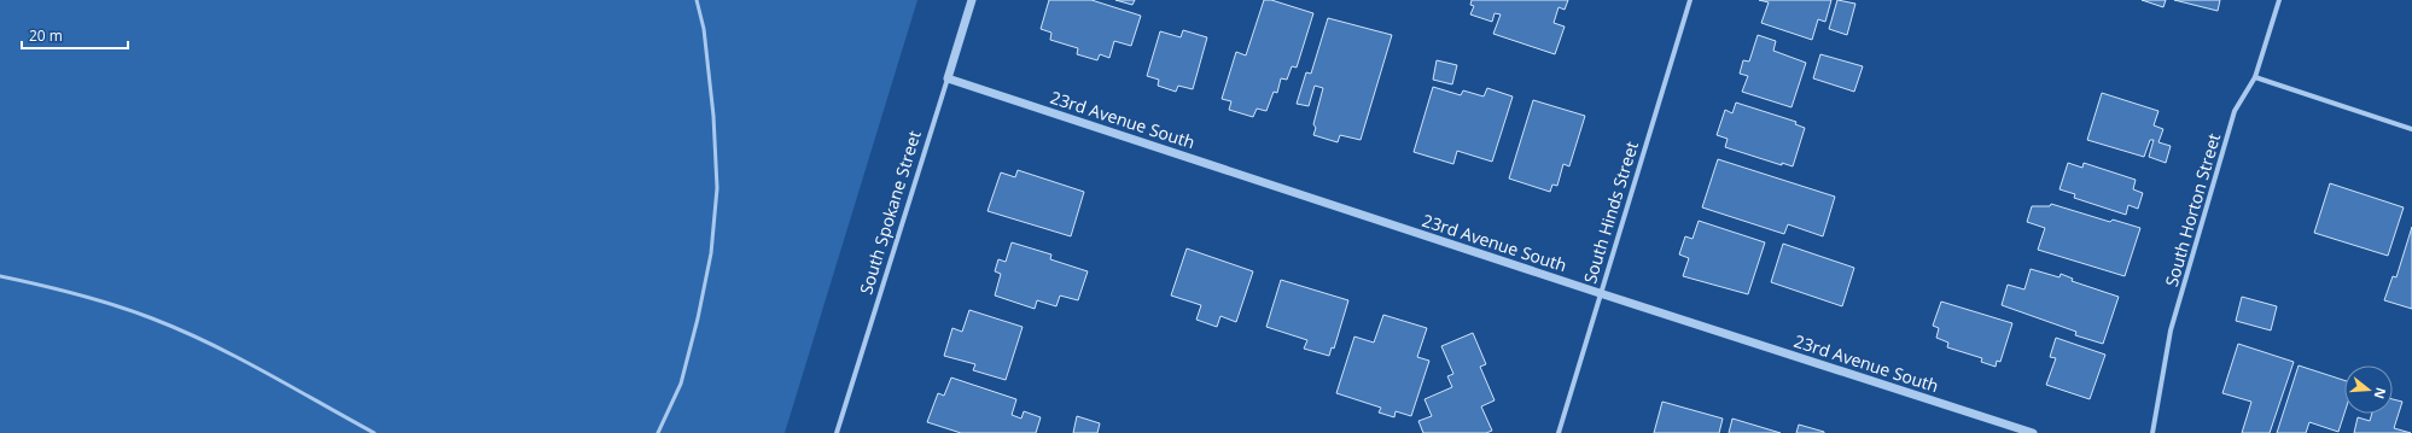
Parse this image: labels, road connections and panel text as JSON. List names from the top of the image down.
{
  "streets": {
    "street": [
      "23rd Avenue South",
      "South Horton Street",
      "South Spokane Street",
      "South Hinds Street"
    ]
  },
  "crossings": [
    ["23rd Avenue South", "South Spokane Street"],
    ["23rd Avenue South", "South Hinds Street"]
  ],
  "scale_bar": "20 m",
  "north": "right"
}
